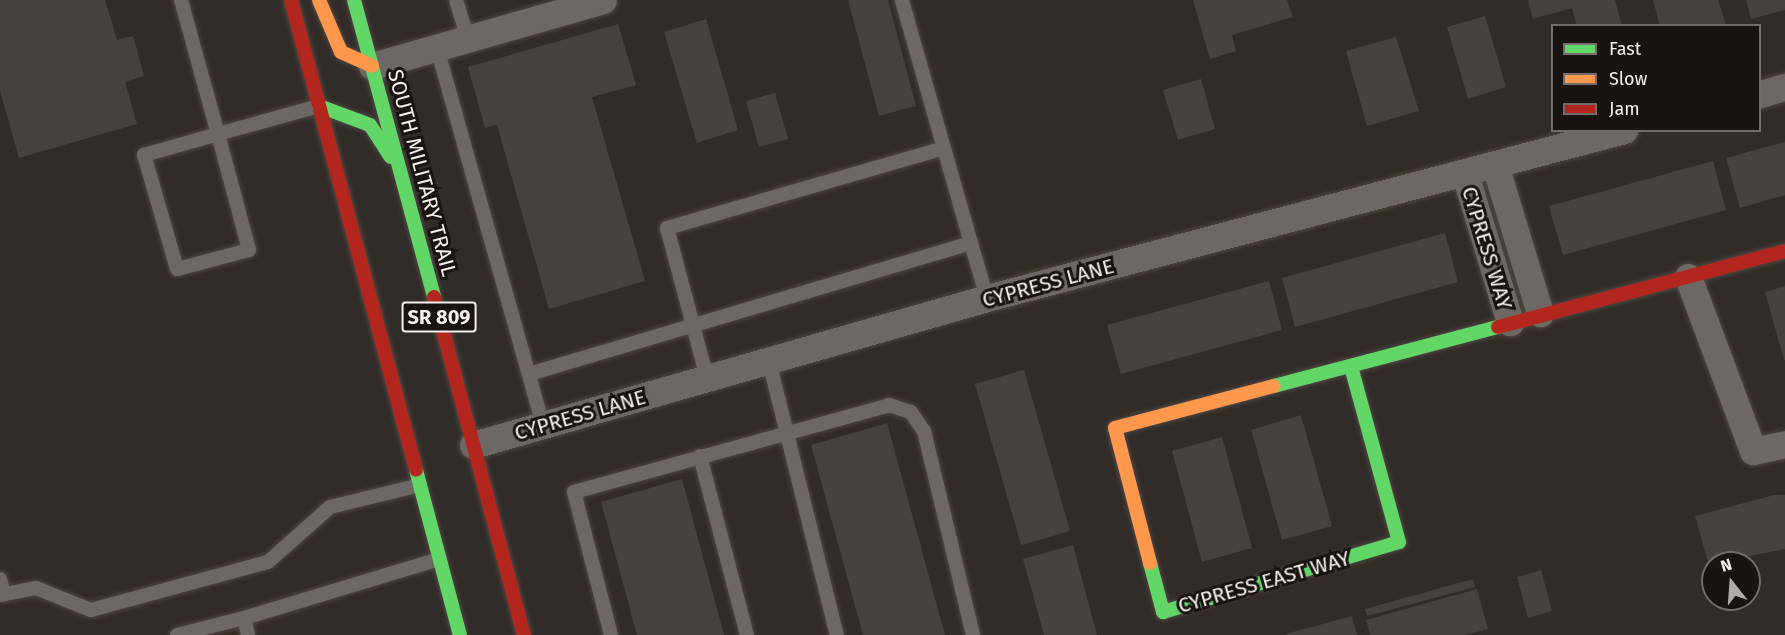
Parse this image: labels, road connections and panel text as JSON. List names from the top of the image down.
{
  "streets": {
    "main road": ["SOUTH MILITARY TRAIL", "SR 809", "CYPRESS EAST WAY"],
    "street": ["CYPRESS WAY", "CYPRESS LANE"]
  },
  "crossings": [
    ["SOUTH MILITARY TRAIL", "CYPRESS LANE"],
    ["CYPRESS WAY", "CYPRESS LANE"],
    ["CYPRESS WAY", "CYPRESS EAST WAY"]
  ],
  "legend": ["Fast", "Slow", "Jam"],
  "north": "top"
}
